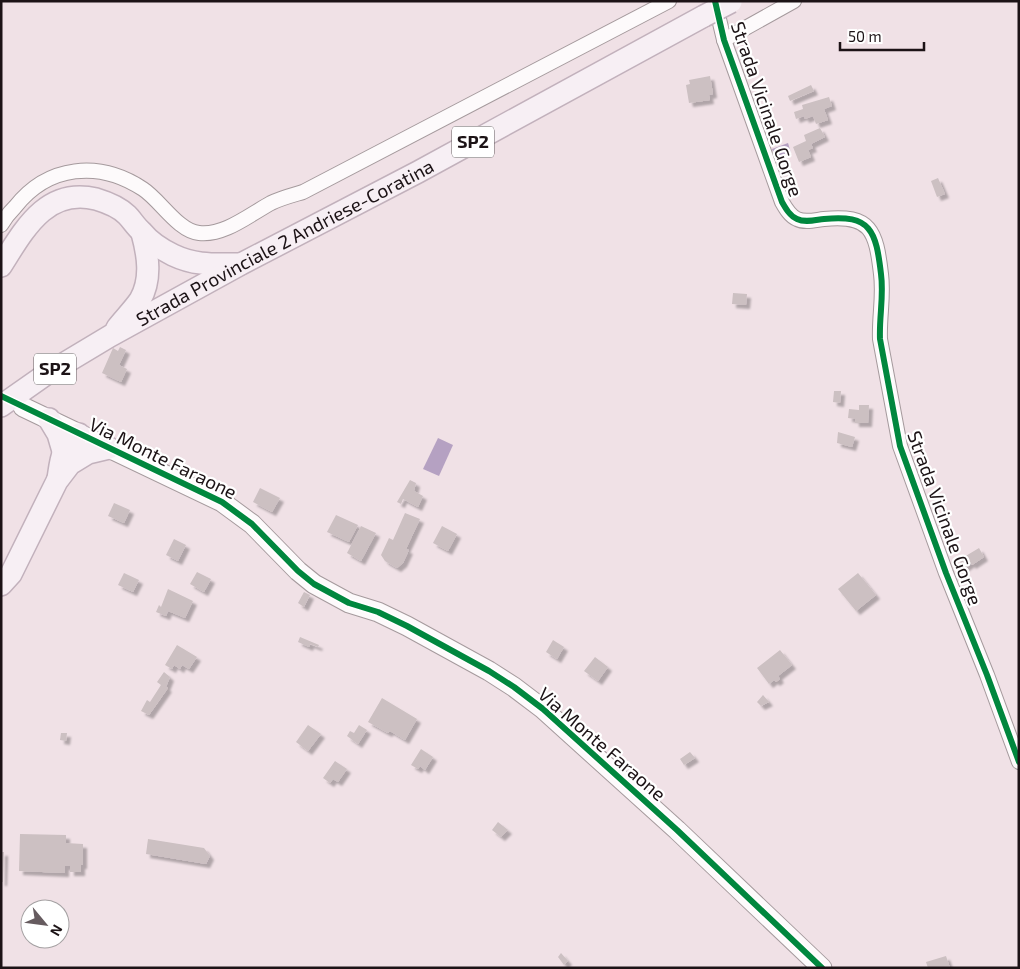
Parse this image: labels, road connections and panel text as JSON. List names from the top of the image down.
{
  "streets": {
    "main road": ["SP2", "Strada Provinciale 2 Andriese-Coratina"],
    "street": ["Strada Vicinale Gorge", "Via Monte Faraone"]
  },
  "crossings": [
    ["Strada Vicinale Gorge", "Strada Provinciale 2 Andriese-Coratina"]
  ],
  "scale_bar": "50 m",
  "north": "bottom right"
}
